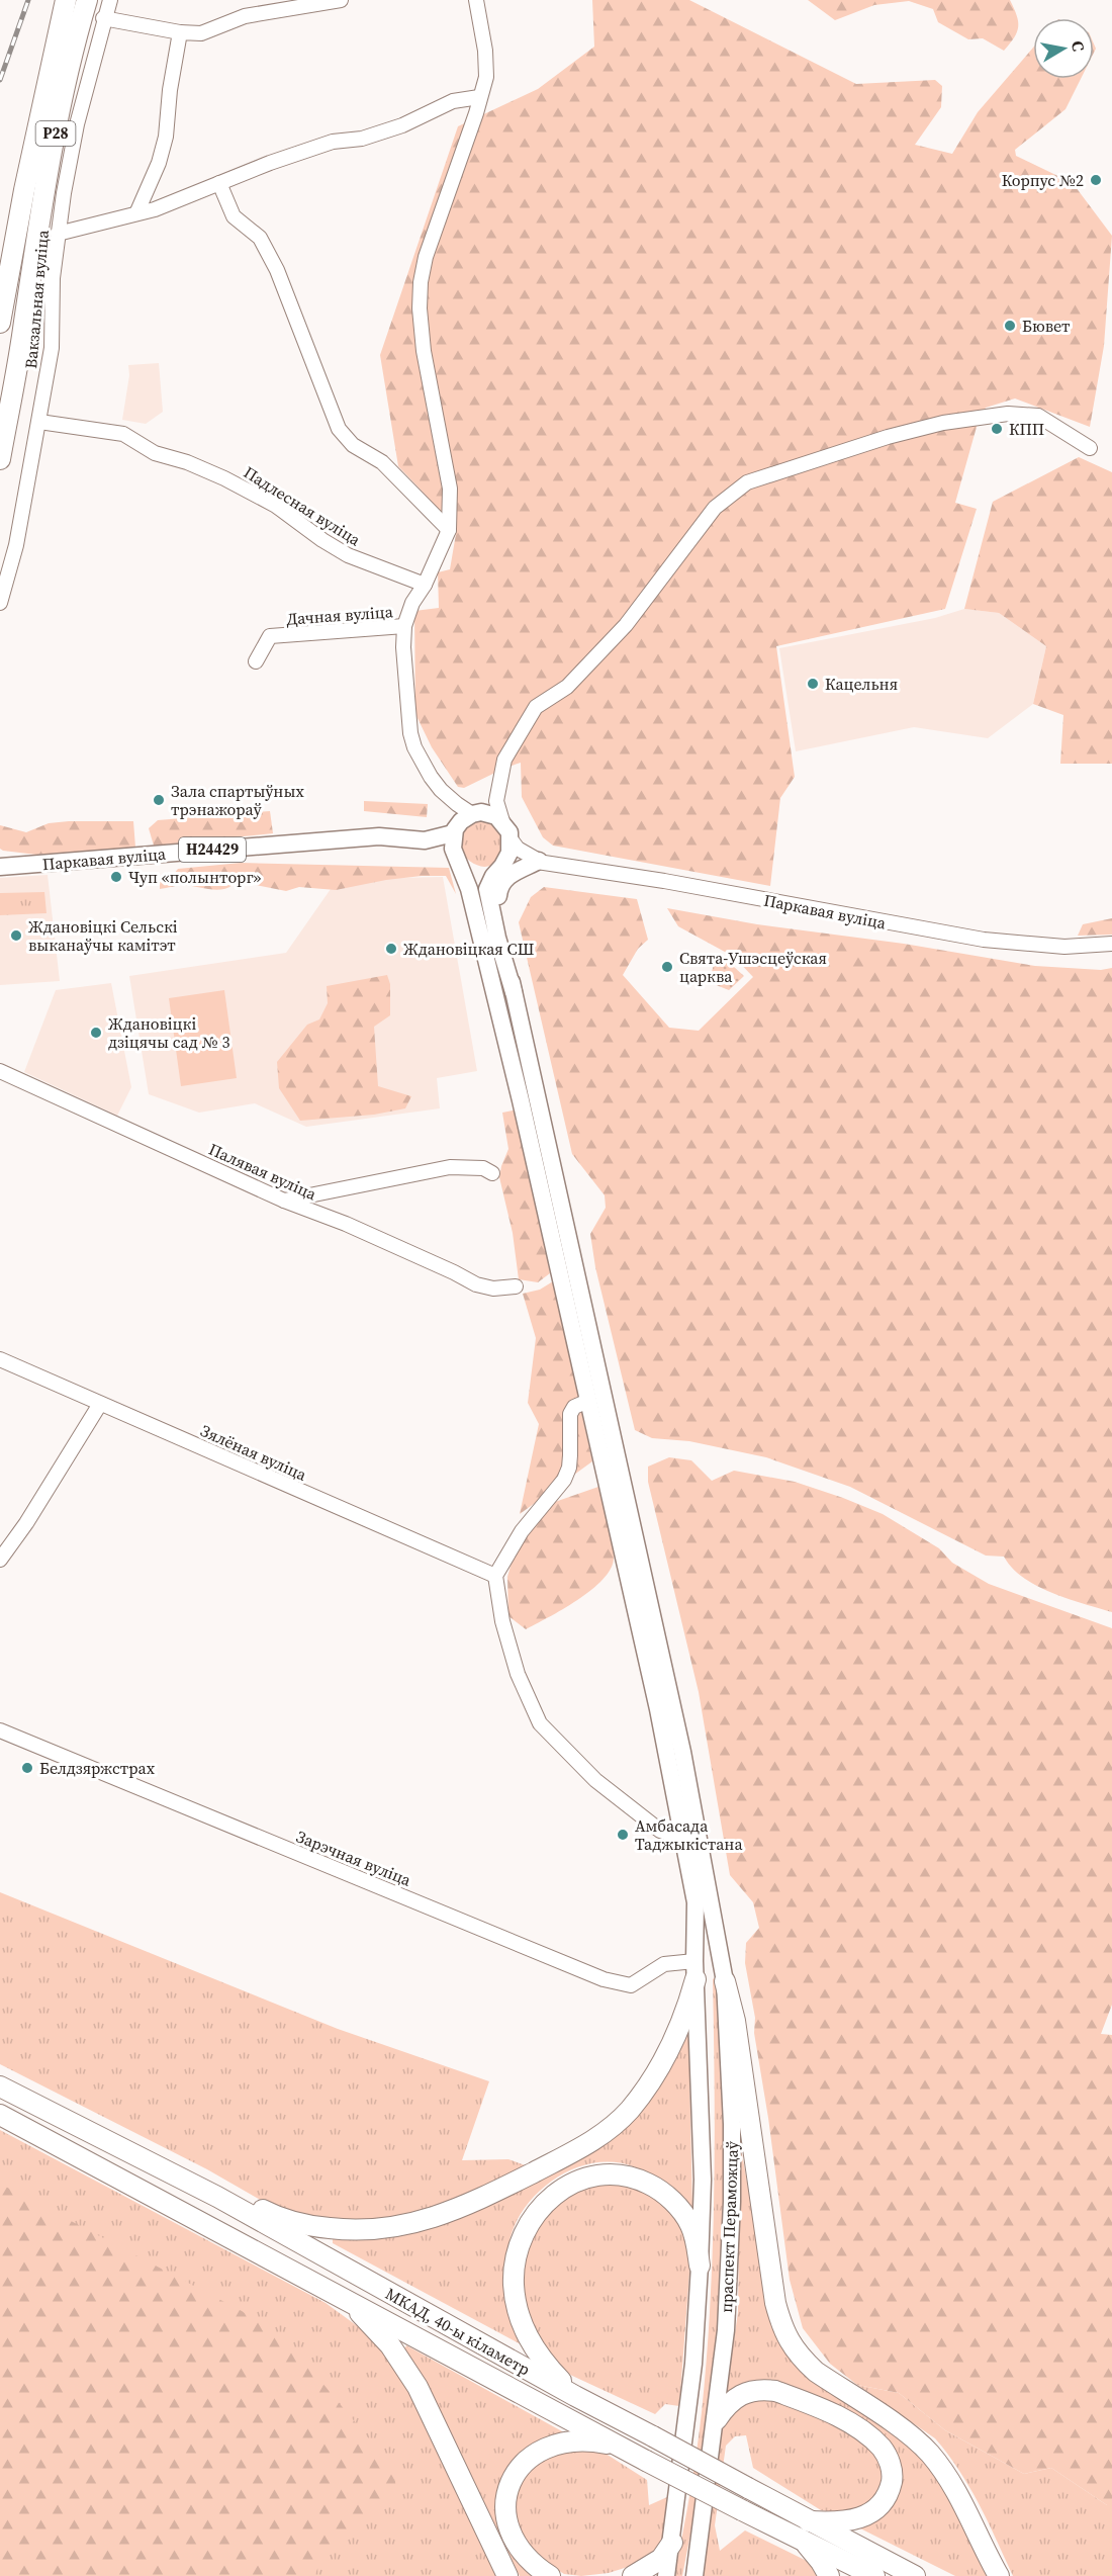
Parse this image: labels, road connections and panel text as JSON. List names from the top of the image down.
{
  "streets": {
    "highway": ["Р28", "МКАД, 40-ы кіламетр"],
    "main road": ["Н24429", "Паркавая вуліца", "праспект Пераможцаў"],
    "street": [
      "Вакзальная вуліца",
      "Падлесная вуліца",
      "Дачная вуліца",
      "Палявая вуліца",
      "Зялёная вуліца",
      "Зарэчная вуліца"
    ]
  },
  "crossings": [
    ["Вакзальная вуліца", "Падлесная вуліца"],
    ["Н24429", "Паркавая вуліца"]
  ],
  "places": [
    "Корпус №2",
    "Бювет",
    "КПП",
    "Кацельня",
    "Зала спартыўных трэнажораў",
    "Чуп «полынторг»",
    "Ждановіцкі Сельскі выканаўчы камітэт",
    "Ждановіцкая СШ",
    "Свята-Ушэсцеўская царква",
    "Ждановіцкі дзіцячы сад № 3",
    "Белдзяржстрах",
    "Амбасада Таджыкістана"
  ],
  "north": "right"
}
